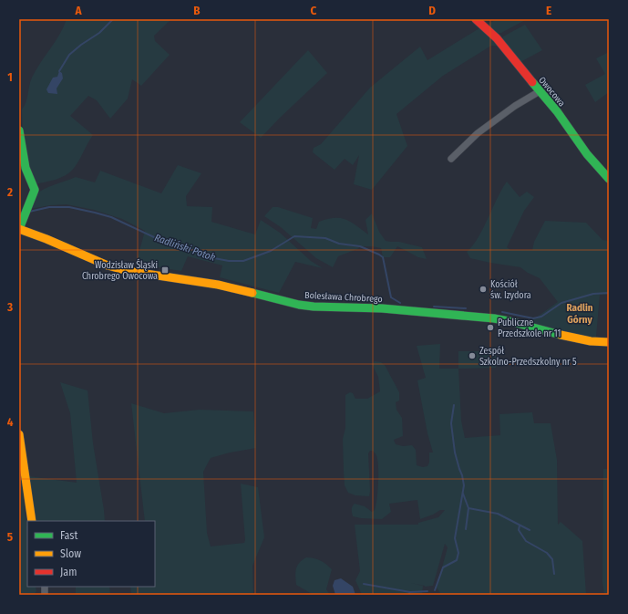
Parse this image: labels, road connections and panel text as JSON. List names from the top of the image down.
{
  "streets": {
    "street": ["Owocowa", "Bolesława Chrobrego"]
  },
  "districts": ["Radlin Górny"],
  "water": ["Radliński Potok"],
  "places": {
    "transit": ["Wodzisław Śląski Chrobrego Owocowa"],
    "other": ["Kościół św. Izydora", "Publiczne Przedszkole nr 11", "Zespół Szkolno-Przedszkolny nr 5"]
  },
  "legend": ["Fast", "Slow", "Jam"],
  "grid": {
    "columns": [
      "A",
      "B",
      "C",
      "D",
      "E"
    ],
    "rows": [
      "1",
      "2",
      "3",
      "4",
      "5"
    ]
  }
}
